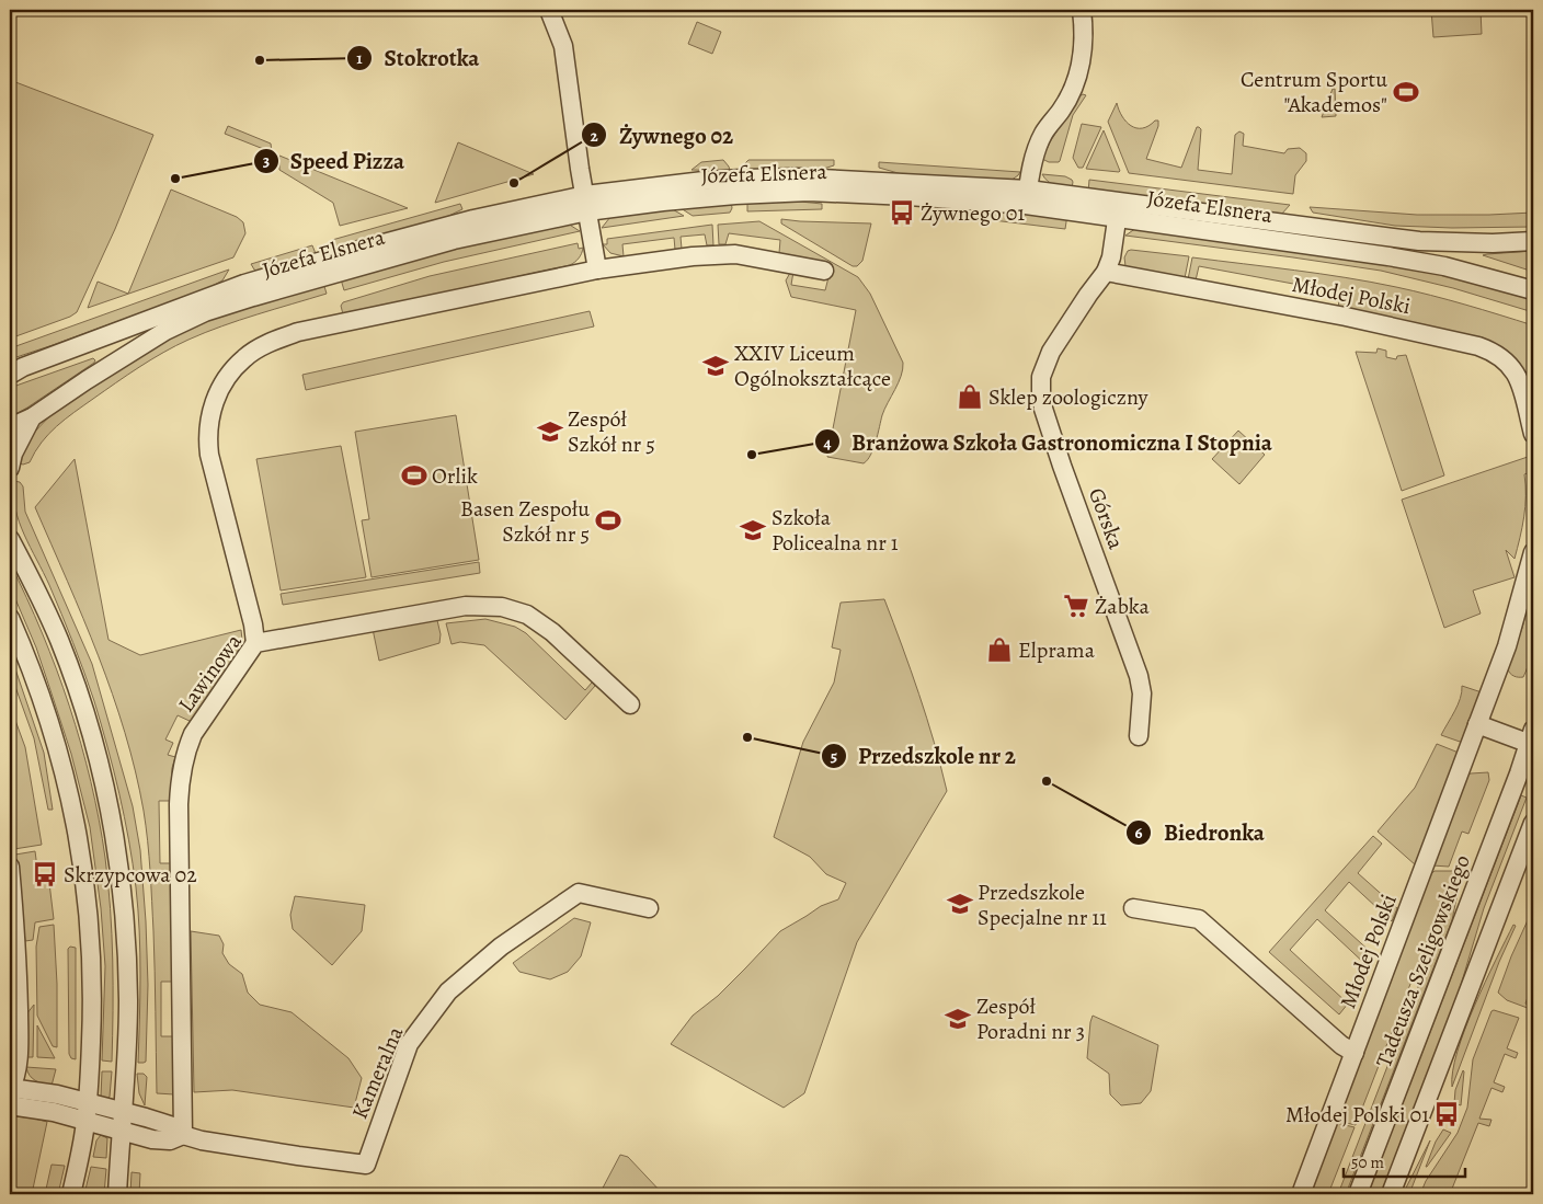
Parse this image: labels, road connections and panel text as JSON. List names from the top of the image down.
{
  "streets": {
    "street": [
      "Józefa Elsnera",
      "Młodej Polski",
      "Górska",
      "Lawinowa",
      "Tadeusza Szeligowskiego",
      "Kameralna"
    ]
  },
  "crossings": [
    ["Józefa Elsnera", "Górska"],
    ["Młodej Polski", "Górska"],
    ["Lawinowa", "Kameralna"]
  ],
  "places": {
    "other": [
      "Stokrotka",
      "Speed Pizza",
      "Żywnego 02",
      "Branżowa Szkoła Gastronomiczna I Stopnia",
      "Przedszkole nr 2",
      "Biedronka"
    ],
    "sports": ["Centrum Sportu \"Akademos\"", "Orlik", "Basen Zespołu Szkół nr 5"],
    "bus stop": ["Żywnego 01", "Skrzypcowa 02", "Młodej Polski 01"],
    "school or university": [
      "XXIV Liceum Ogólnokształcące",
      "Zespół Szkół nr 5",
      "Szkoła Policealna nr 1",
      "Przedszkole Specjalne nr 11",
      "Zespół Poradni nr 3"
    ],
    "shop": ["Sklep zoologiczny", "Elprama"],
    "supermarket": ["Żabka"]
  },
  "scale_bar": "50 m"
}
